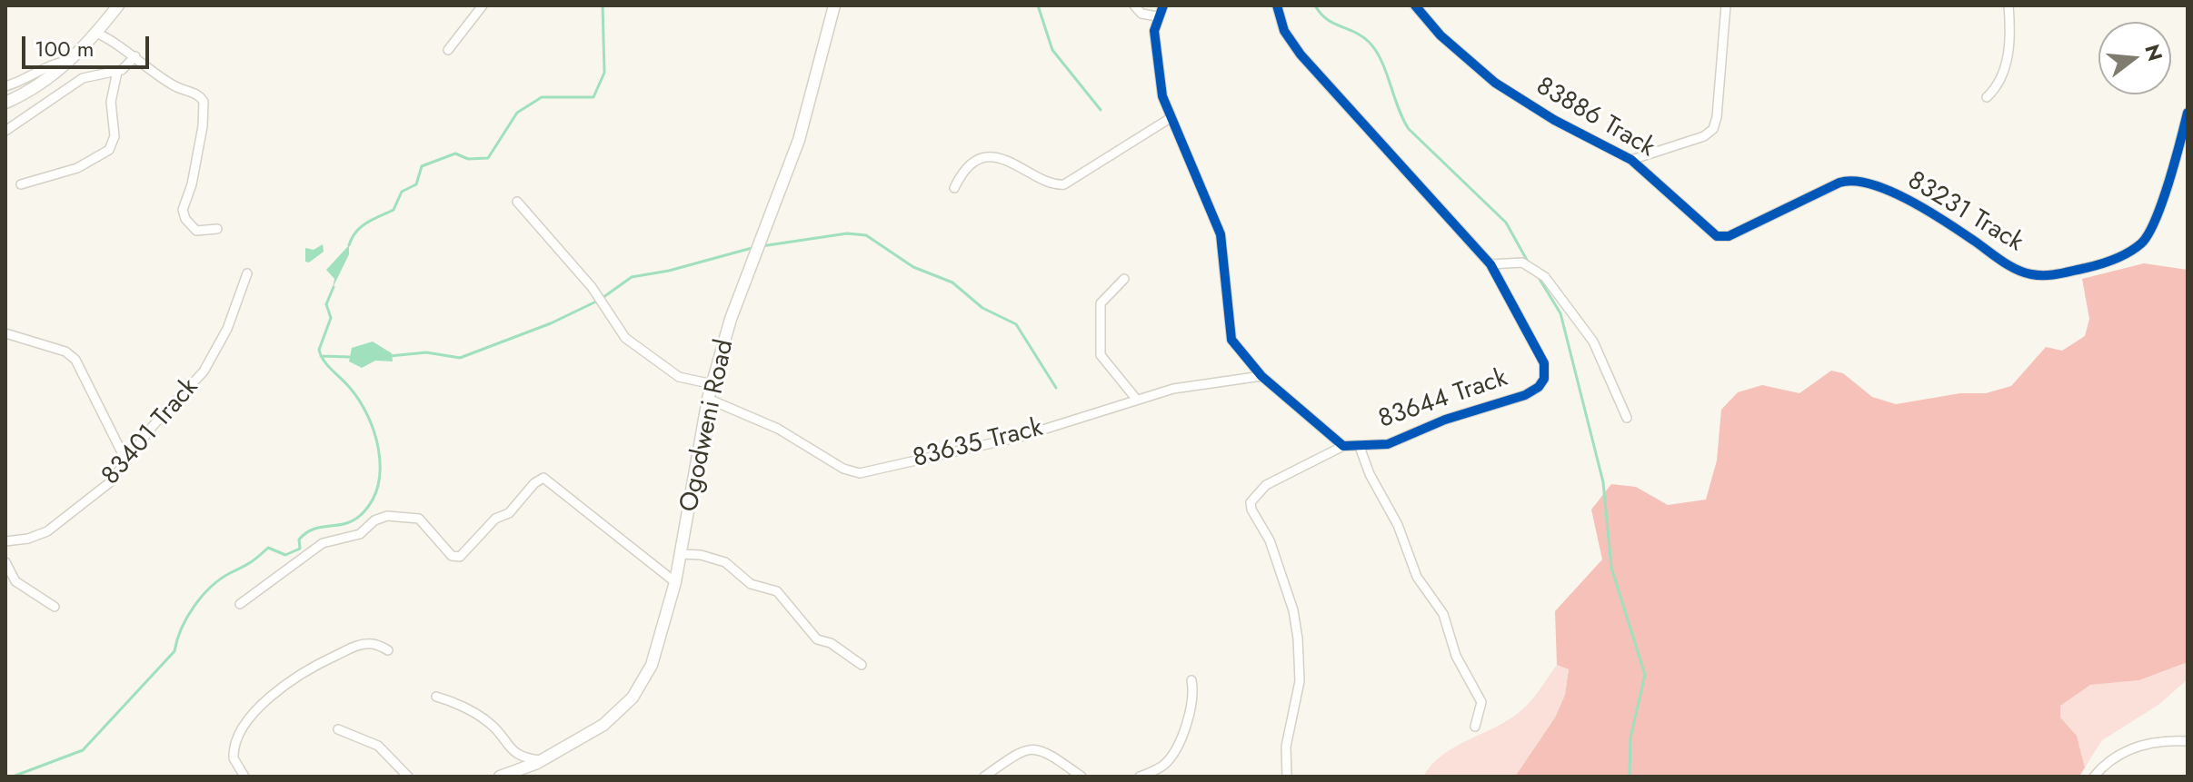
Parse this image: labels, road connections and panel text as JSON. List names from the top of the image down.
{
  "streets": {
    "street": [
      "83886 Track",
      "83231 Track",
      "83644 Track",
      "Ogodweni Road",
      "83401 Track",
      "83635 Track"
    ]
  },
  "crossings": [
    ["83886 Track", "83231 Track"],
    ["Ogodweni Road", "83635 Track"]
  ],
  "scale_bar": "100 m",
  "north": "right"
}
